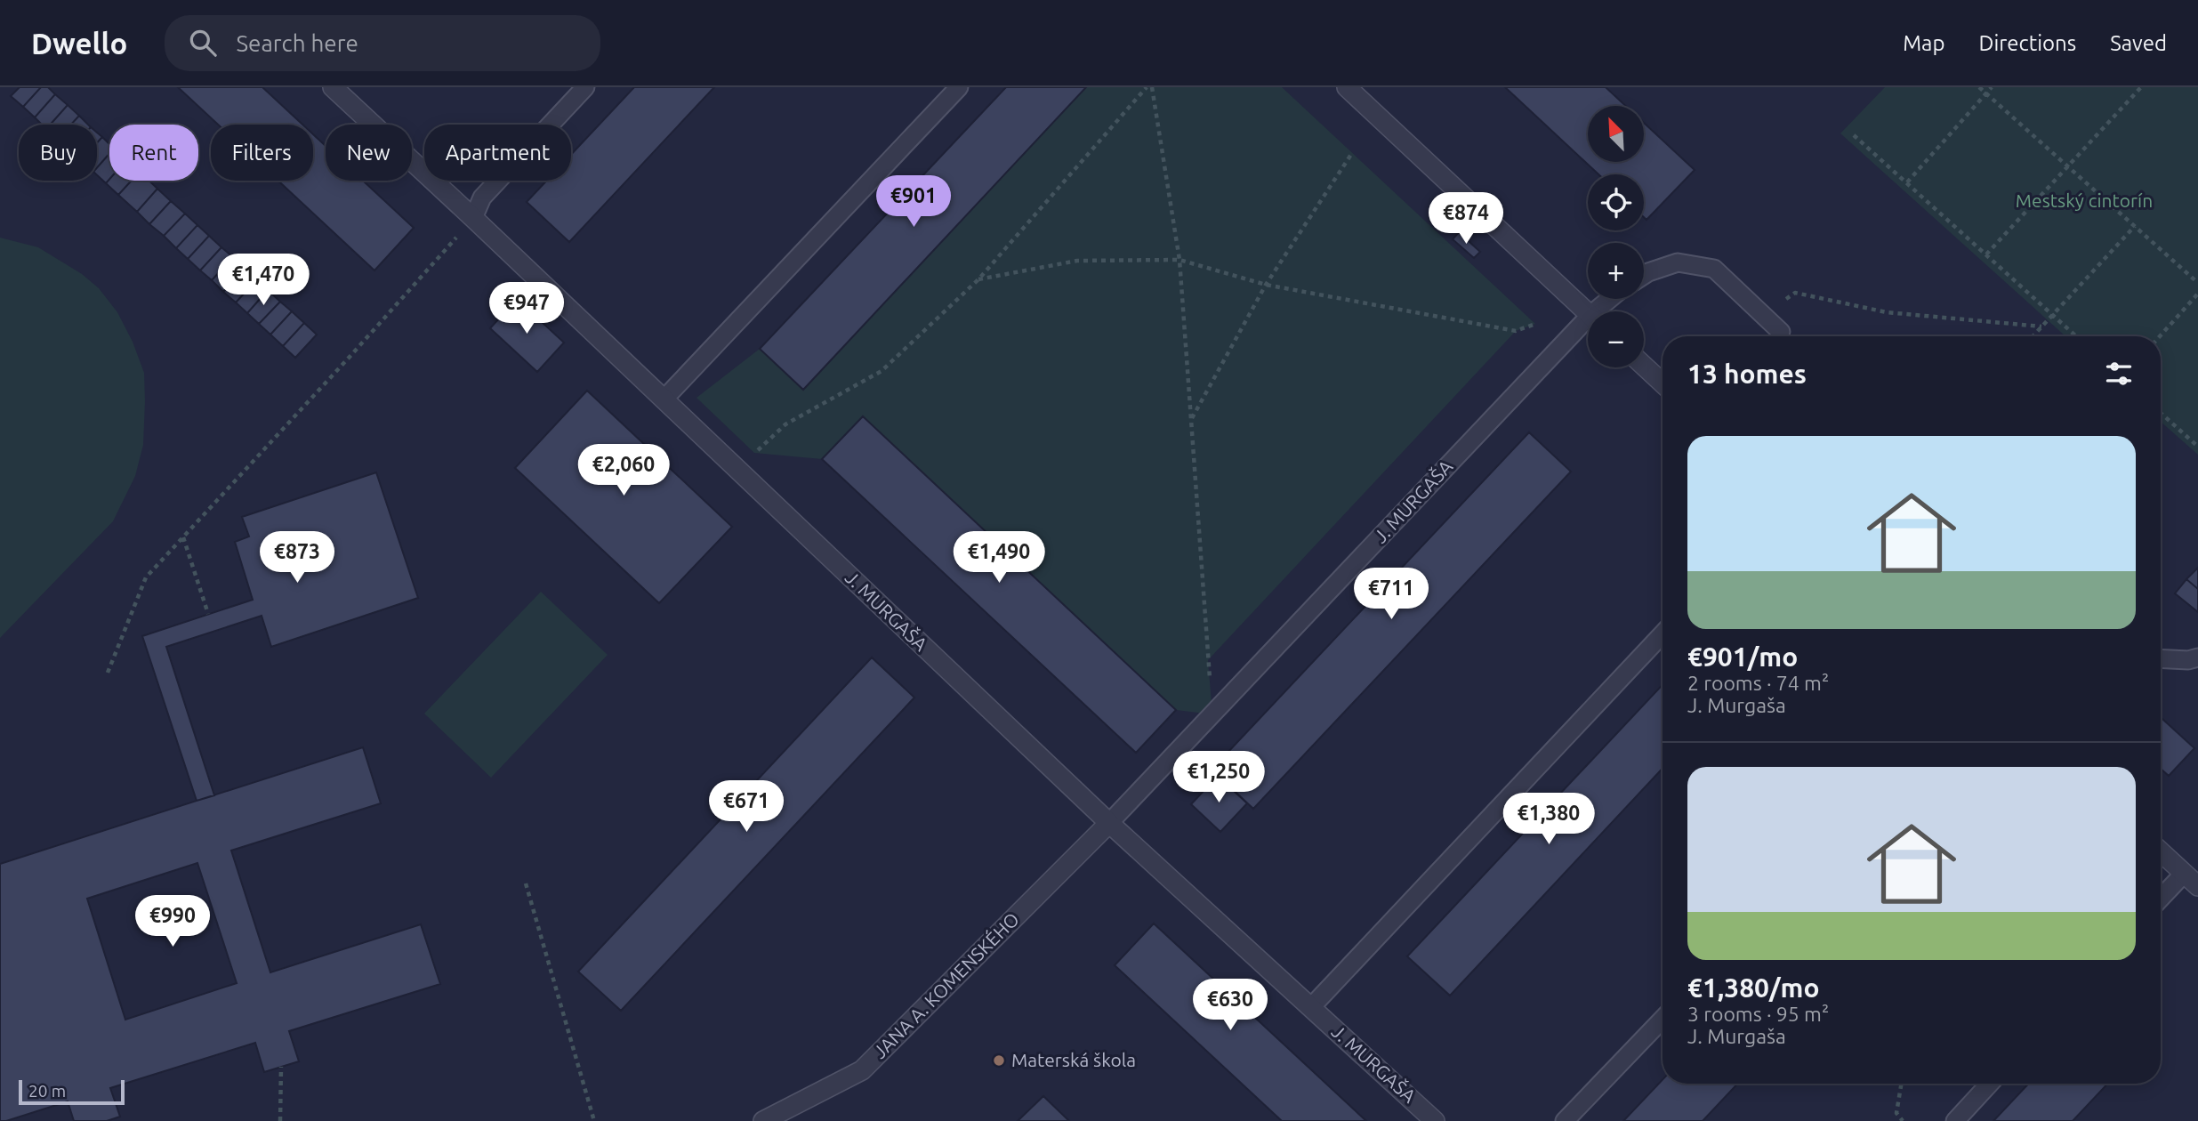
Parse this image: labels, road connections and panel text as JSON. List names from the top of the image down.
{
  "streets": {
    "street": ["J. MURGAŠA", "JANA A. KOMENSKÉHO"]
  },
  "crossings": [
    ["J. MURGAŠA", "JANA A. KOMENSKÉHO"]
  ],
  "parks": ["Mestský cintorín"],
  "places": ["Materská škola"],
  "scale_bar": "20 m",
  "north": "top left",
  "page": {
    "header": "Dwello",
    "search": "Search here",
    "nav": ["Map", "Directions", "Saved"],
    "map_buttons": ["+", "−"],
    "chip": [
      "Buy",
      "Rent",
      "Filters",
      "New",
      "Apartment"
    ],
    "price": [
      "€901",
      "€874",
      "€1,470",
      "€947",
      "€2,060",
      "€873",
      "€1,490",
      "€711",
      "€1,250",
      "€671",
      "€1,380",
      "€990",
      "€630"
    ],
    "heading": "13 homes",
    "list": [
      {
        "name": "€901/mo",
        "note": "2 rooms · 74 m² · J. Murgaša"
      },
      {
        "name": "€1,380/mo",
        "note": "3 rooms · 95 m² · J. Murgaša"
      }
    ],
    "scale": "20 m"
  }
}
